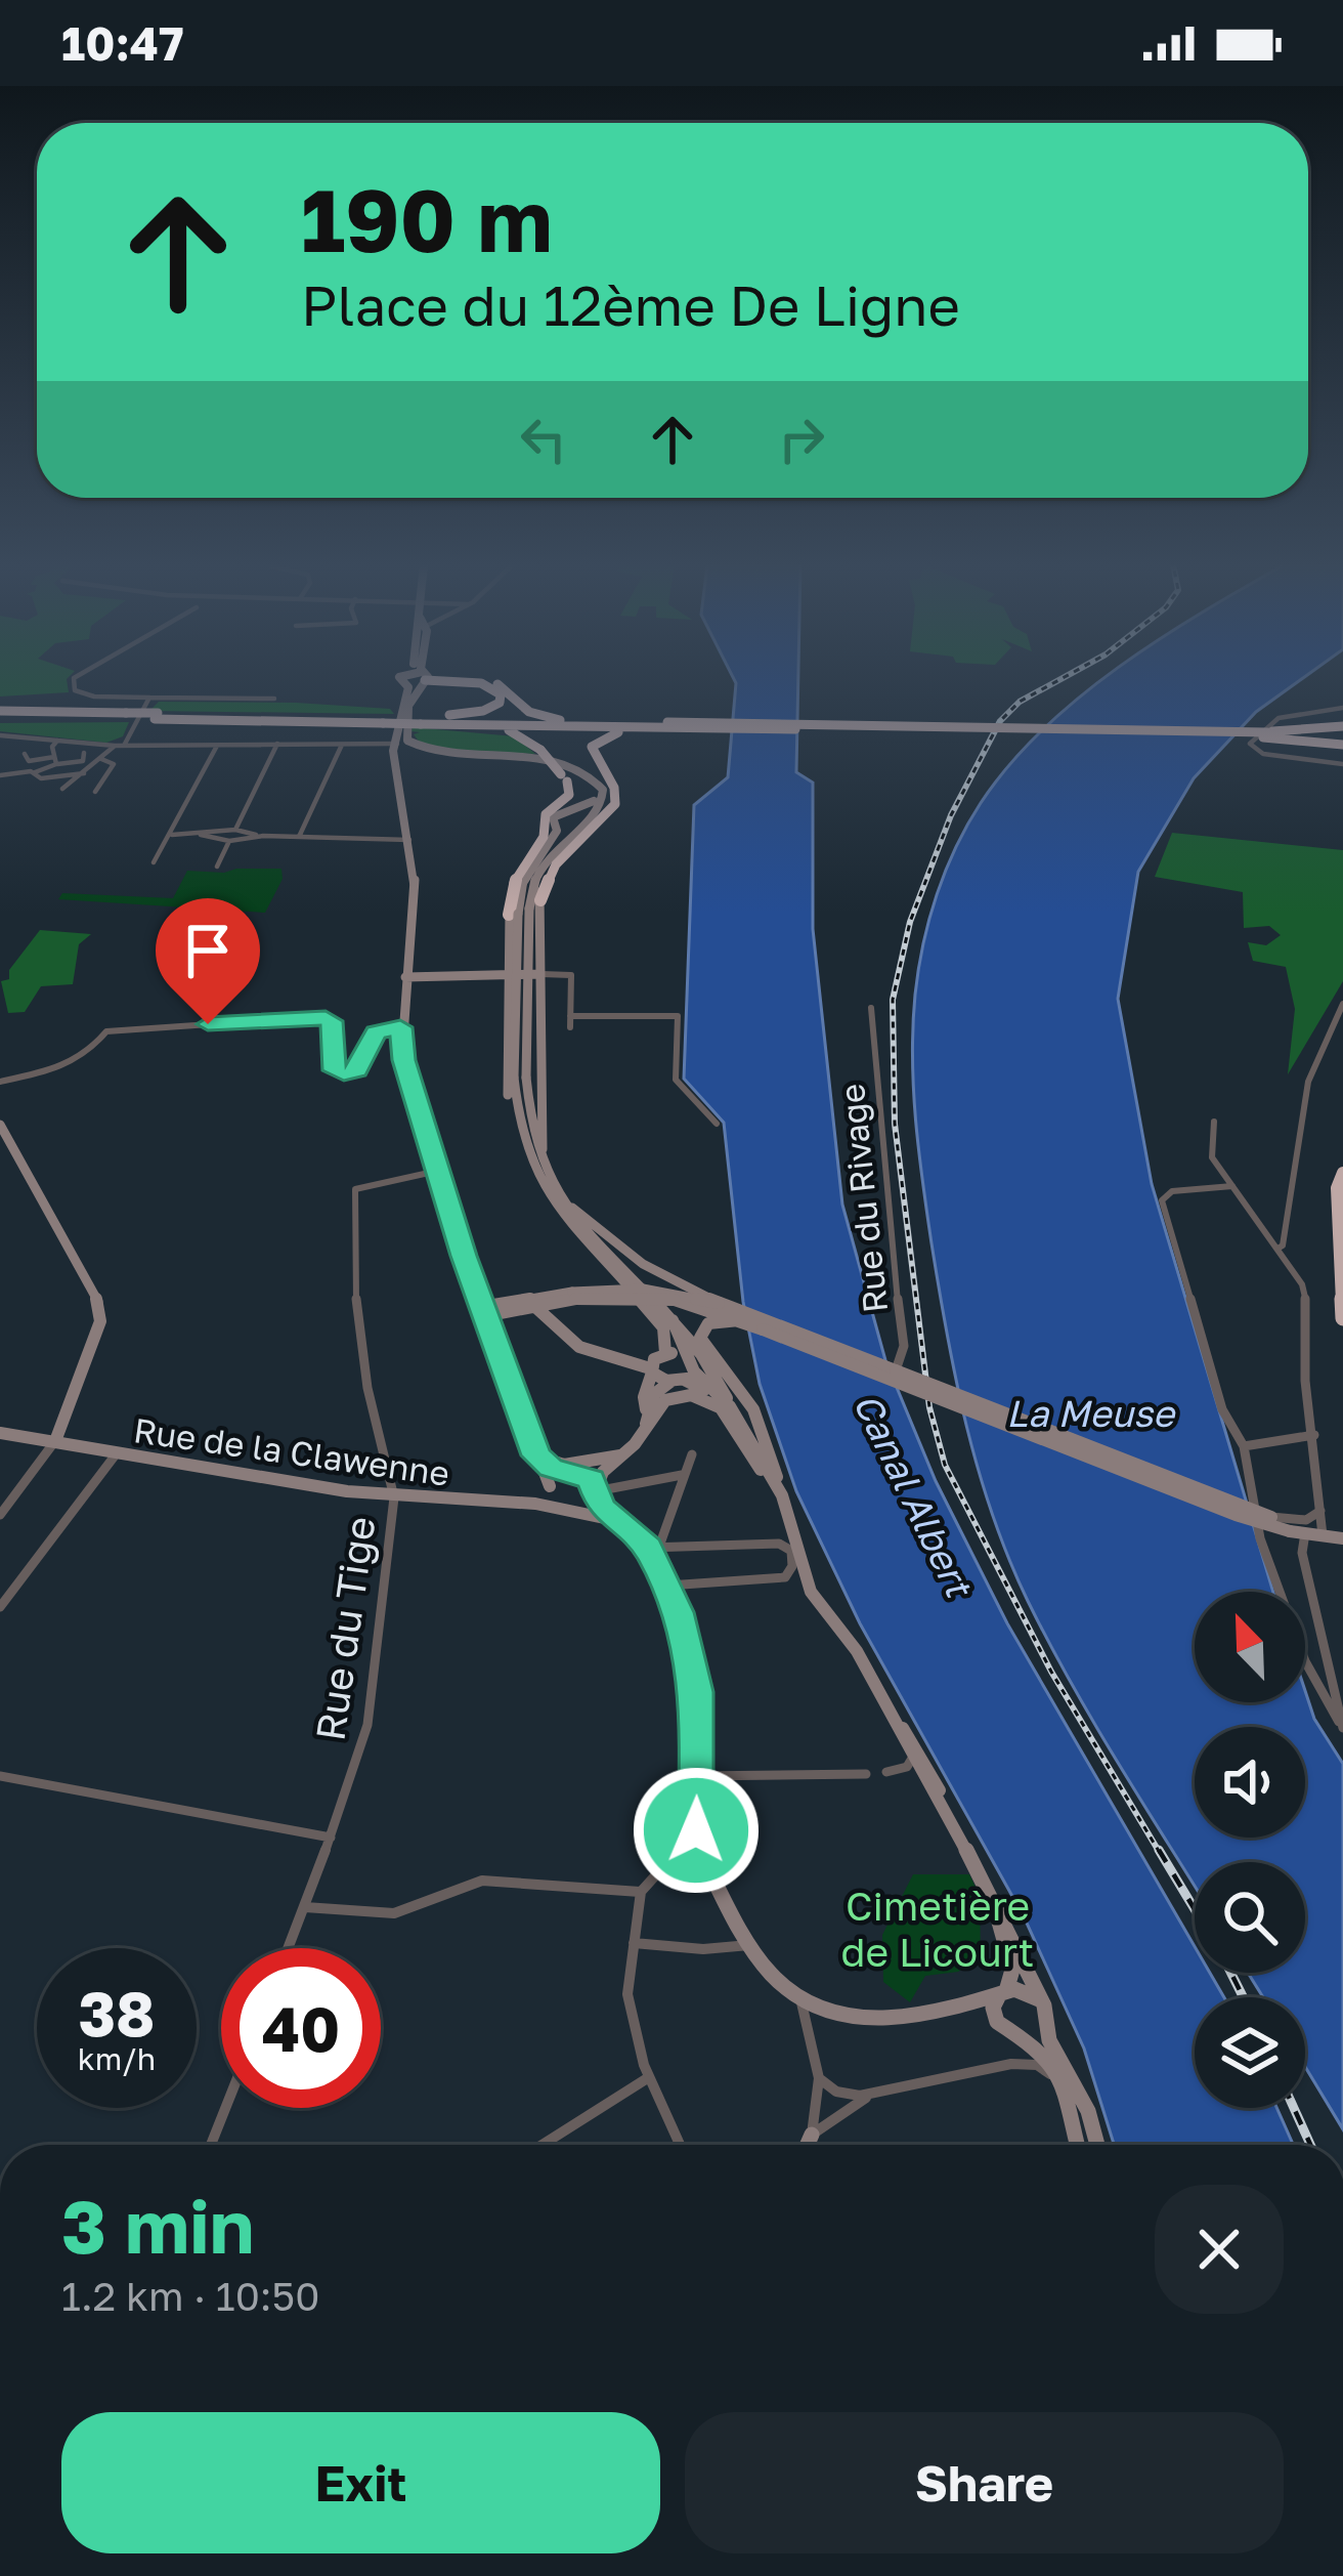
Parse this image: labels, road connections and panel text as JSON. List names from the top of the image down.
{
  "streets": {
    "main road": ["Rue de la Clawenne"],
    "street": ["Rue du Rivage", "Rue du Tige"]
  },
  "crossings": [
    ["Rue de la Clawenne", "Rue du Tige"]
  ],
  "water": ["La Meuse", "Canal Albert"],
  "parks": ["Cimetière de Licourt"],
  "north": "top left",
  "page": {
    "status": "10:47",
    "turn": ["190 m", "Place du 12ème De Ligne"],
    "speed": "38 km/h",
    "limit": "40",
    "heading": ["3 min", "1.2 km · 10:50"],
    "buttons": ["Exit", "Share"]
  }
}
